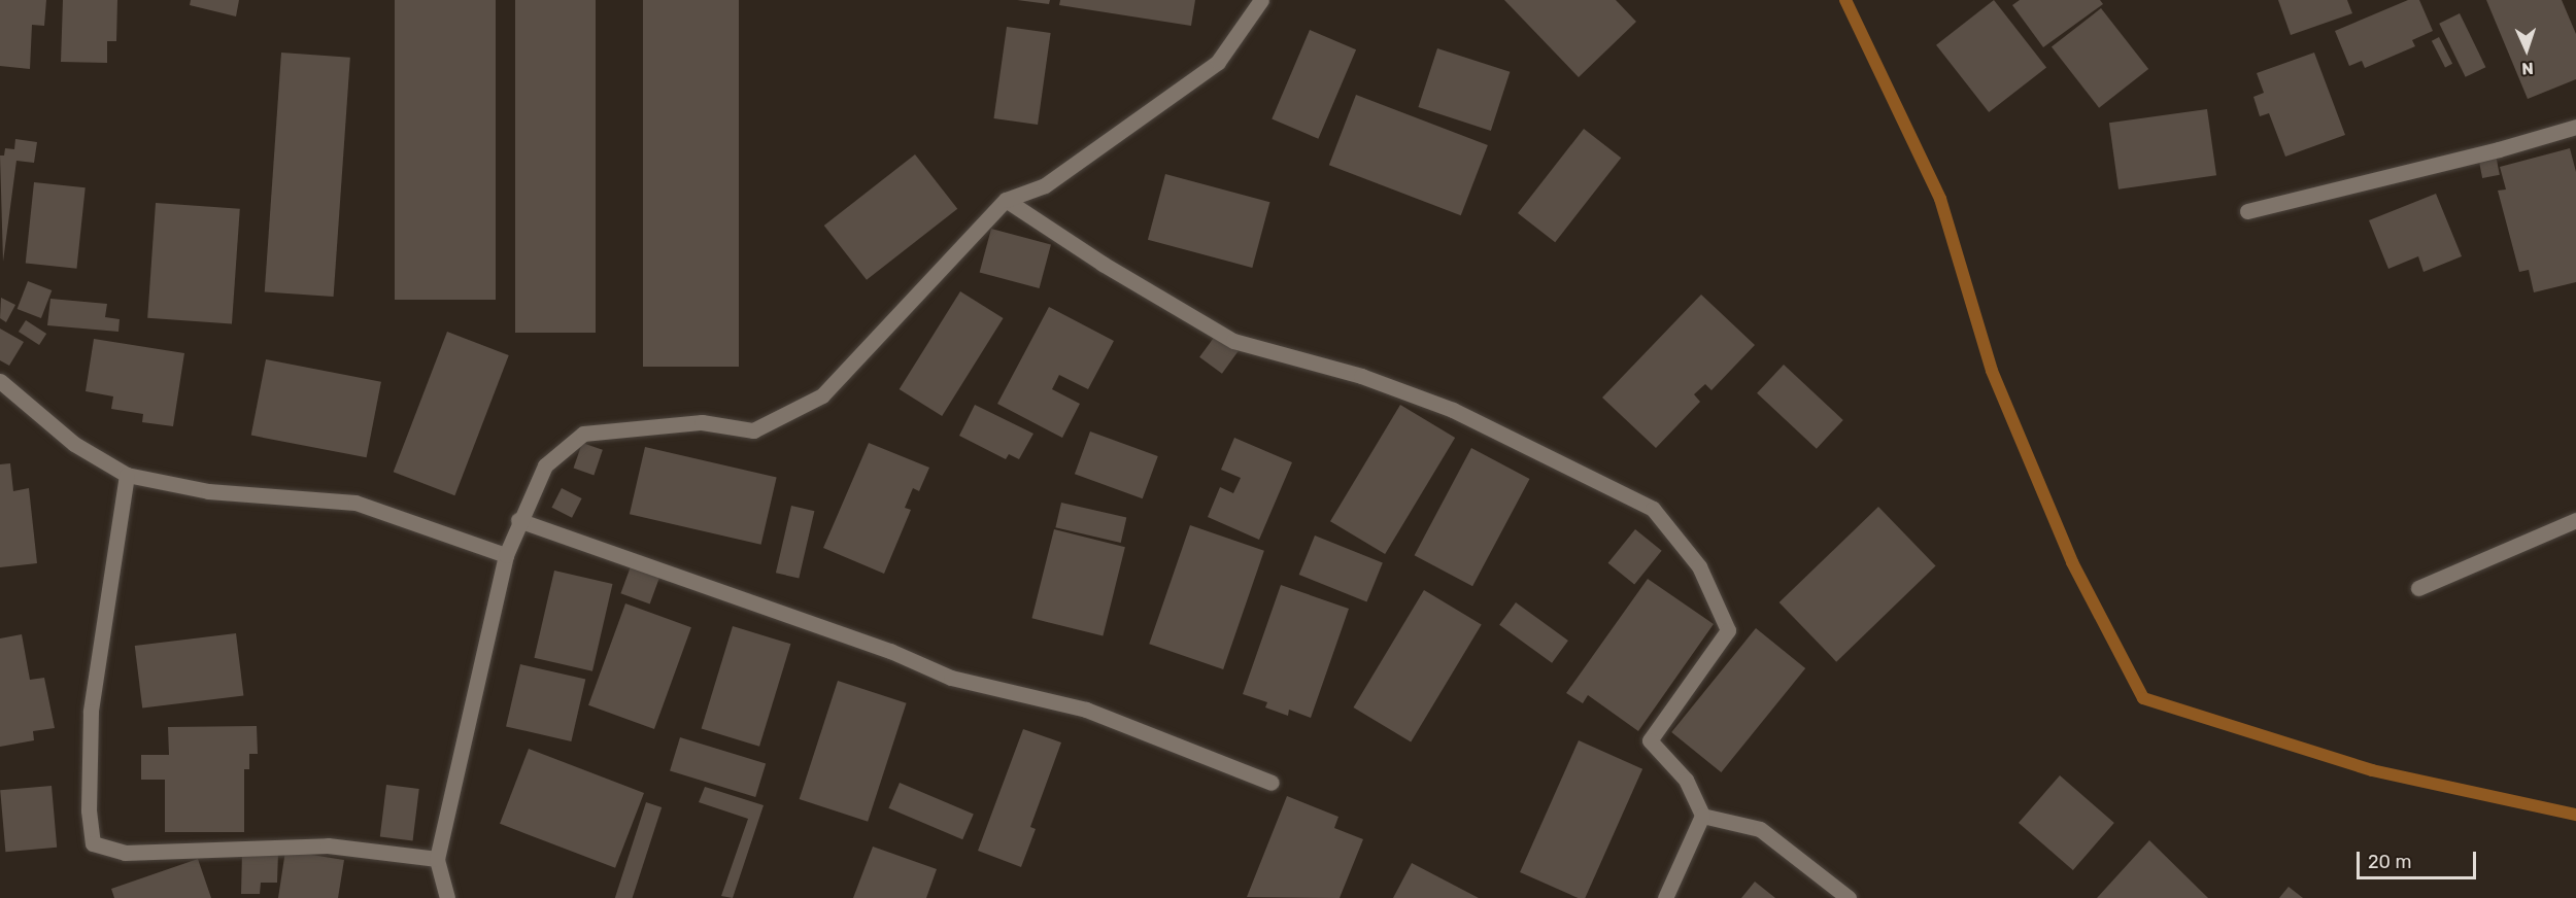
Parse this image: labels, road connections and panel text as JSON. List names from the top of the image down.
{
  "scale_bar": "20 m",
  "north": "bottom"
}
